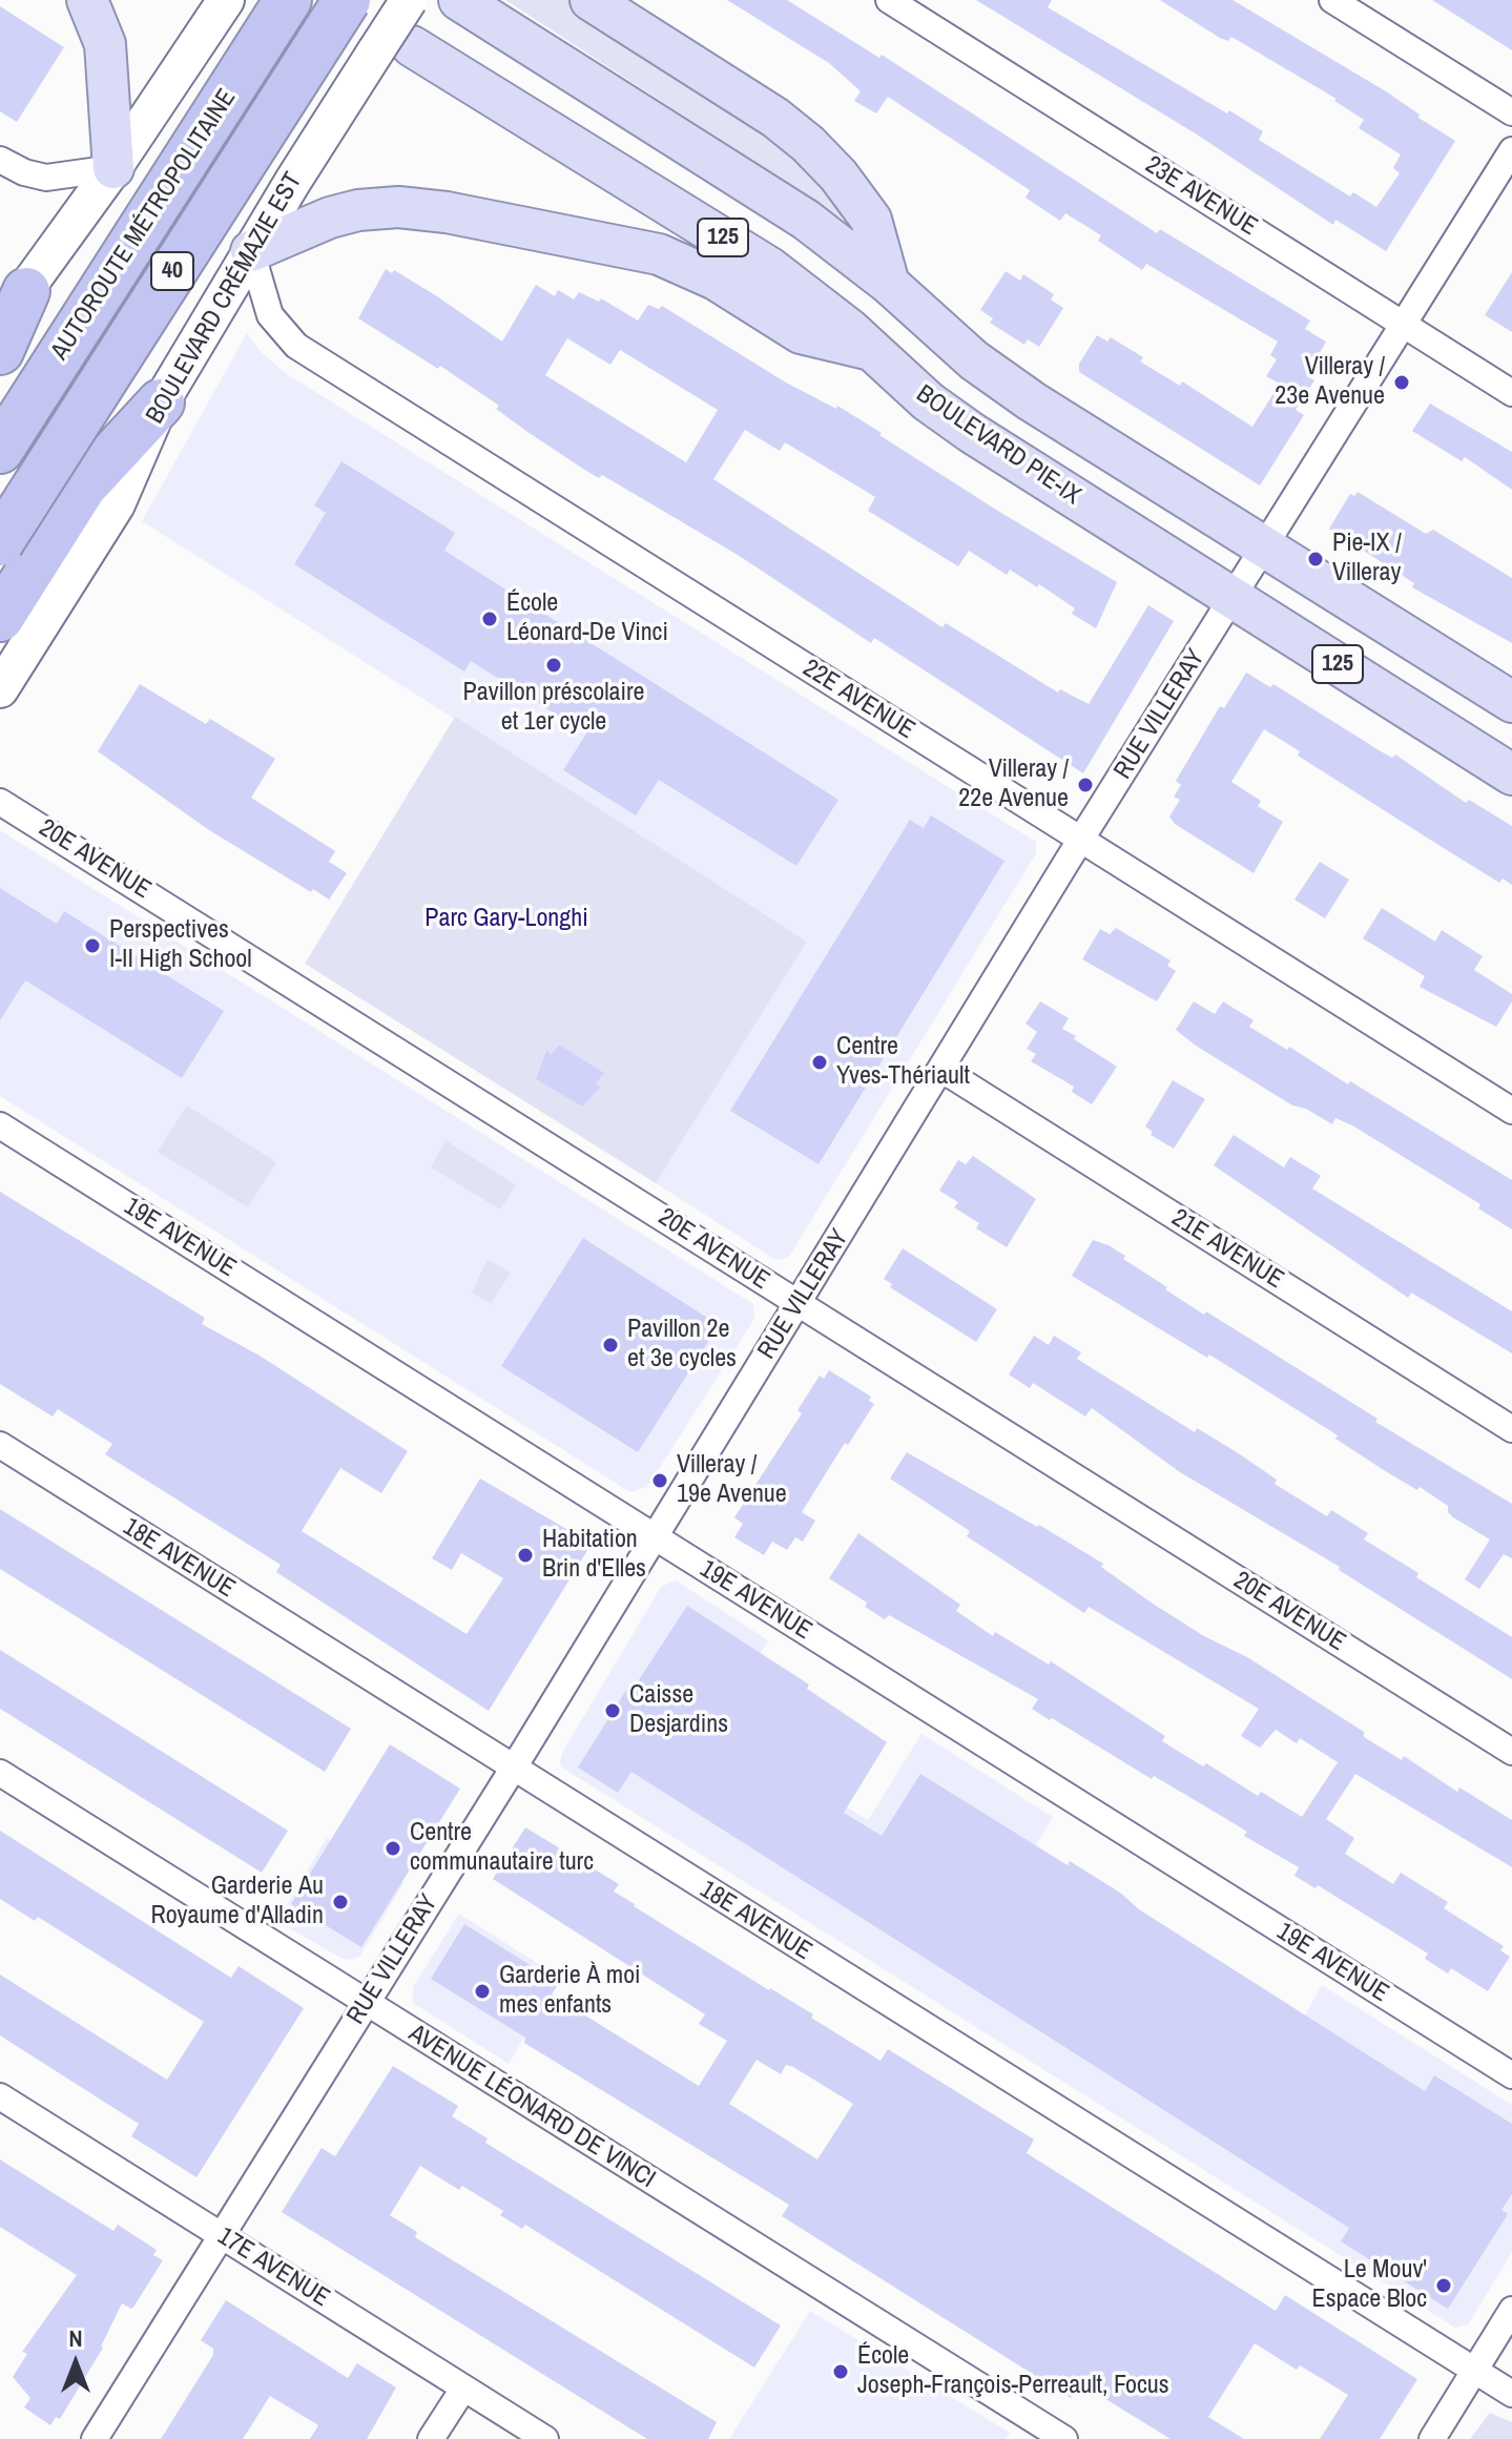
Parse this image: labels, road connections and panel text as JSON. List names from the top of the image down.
{
  "streets": {
    "highway": ["AUTOROUTE MÉTROPOLITAINE", "40"],
    "main road": ["125", "BOULEVARD CRÉMAZIE EST", "BOULEVARD PIE-IX"],
    "street": [
      "23E AVENUE",
      "22E AVENUE",
      "RUE VILLERAY",
      "20E AVENUE",
      "19E AVENUE",
      "21E AVENUE",
      "18E AVENUE",
      "AVENUE LÉONARD DE VINCI",
      "17E AVENUE"
    ]
  },
  "crossings": [
    ["23E AVENUE", "RUE VILLERAY"],
    ["125", "RUE VILLERAY"],
    ["BOULEVARD CRÉMAZIE EST", "BOULEVARD PIE-IX"],
    ["BOULEVARD CRÉMAZIE EST", "22E AVENUE"],
    ["BOULEVARD PIE-IX", "RUE VILLERAY"],
    ["22E AVENUE", "RUE VILLERAY"],
    ["RUE VILLERAY", "20E AVENUE"],
    ["RUE VILLERAY", "19E AVENUE"],
    ["RUE VILLERAY", "21E AVENUE"],
    ["RUE VILLERAY", "18E AVENUE"],
    ["RUE VILLERAY", "AVENUE LÉONARD DE VINCI"],
    ["RUE VILLERAY", "17E AVENUE"]
  ],
  "parks": ["Parc Gary-Longhi"],
  "places": [
    "Villeray / 23e Avenue",
    "Pie-IX / Villeray",
    "École Léonard-De Vinci",
    "Pavillon préscolaire et 1er cycle",
    "Villeray / 22e Avenue",
    "Perspectives I-II High School",
    "Centre Yves-Thériault",
    "Pavillon 2e et 3e cycles",
    "Villeray / 19e Avenue",
    "Habitation Brin d'Elles",
    "Caisse Desjardins",
    "Centre communautaire turc",
    "Garderie Au Royaume d'Alladin",
    "Garderie À moi mes enfants",
    "Le Mouv' Espace Bloc",
    "École Joseph-François-Perreault, Focus"
  ],
  "north": "top"
}
